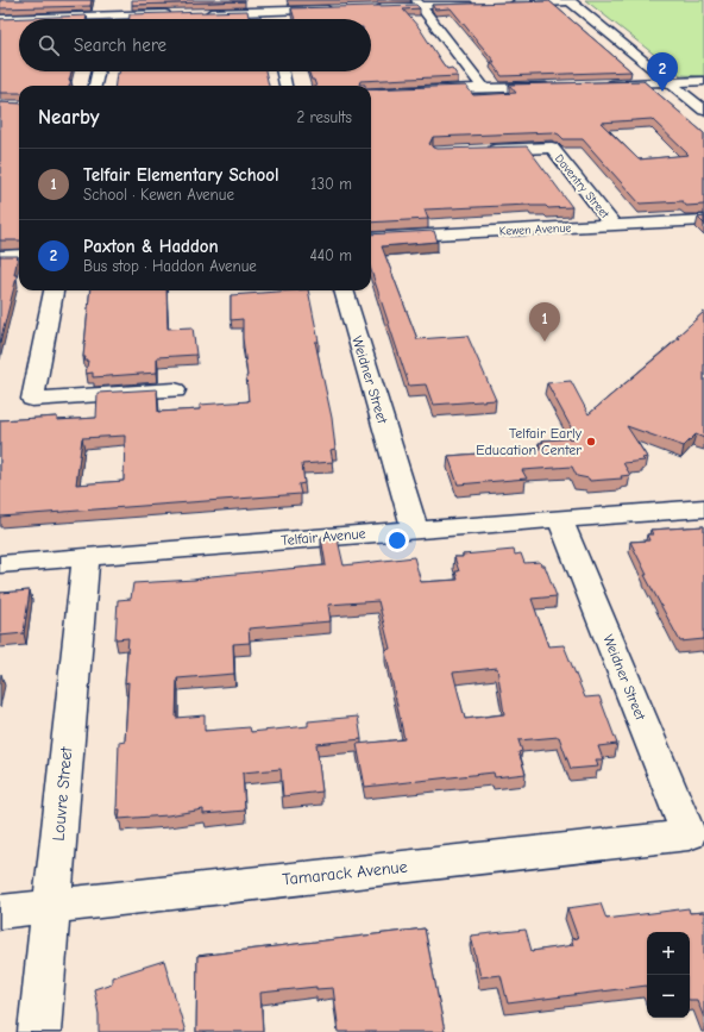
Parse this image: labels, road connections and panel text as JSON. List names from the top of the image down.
{
  "streets": {
    "street": [
      "Daventry Street",
      "Kewen Avenue",
      "Weidner Street",
      "Telfair Avenue",
      "Louvre Street",
      "Tamarack Avenue"
    ]
  },
  "crossings": [
    ["Daventry Street", "Kewen Avenue"],
    ["Weidner Street", "Telfair Avenue"],
    ["Weidner Street", "Tamarack Avenue"],
    ["Telfair Avenue", "Louvre Street"],
    ["Louvre Street", "Tamarack Avenue"]
  ],
  "places": ["Telfair Early Education Center"],
  "page": {
    "search": "Search here",
    "pins": ["2", "1"],
    "heading": ["Nearby", "2 results"],
    "list": [
      {
        "mark": "1",
        "name": "Telfair Elementary School",
        "note": "School · Kewen Avenue",
        "value": "130 m"
      },
      {
        "mark": "2",
        "name": "Paxton & Haddon",
        "note": "Bus stop · Haddon Avenue",
        "value": "440 m"
      }
    ],
    "map_buttons": ["+", "−"]
  }
}
